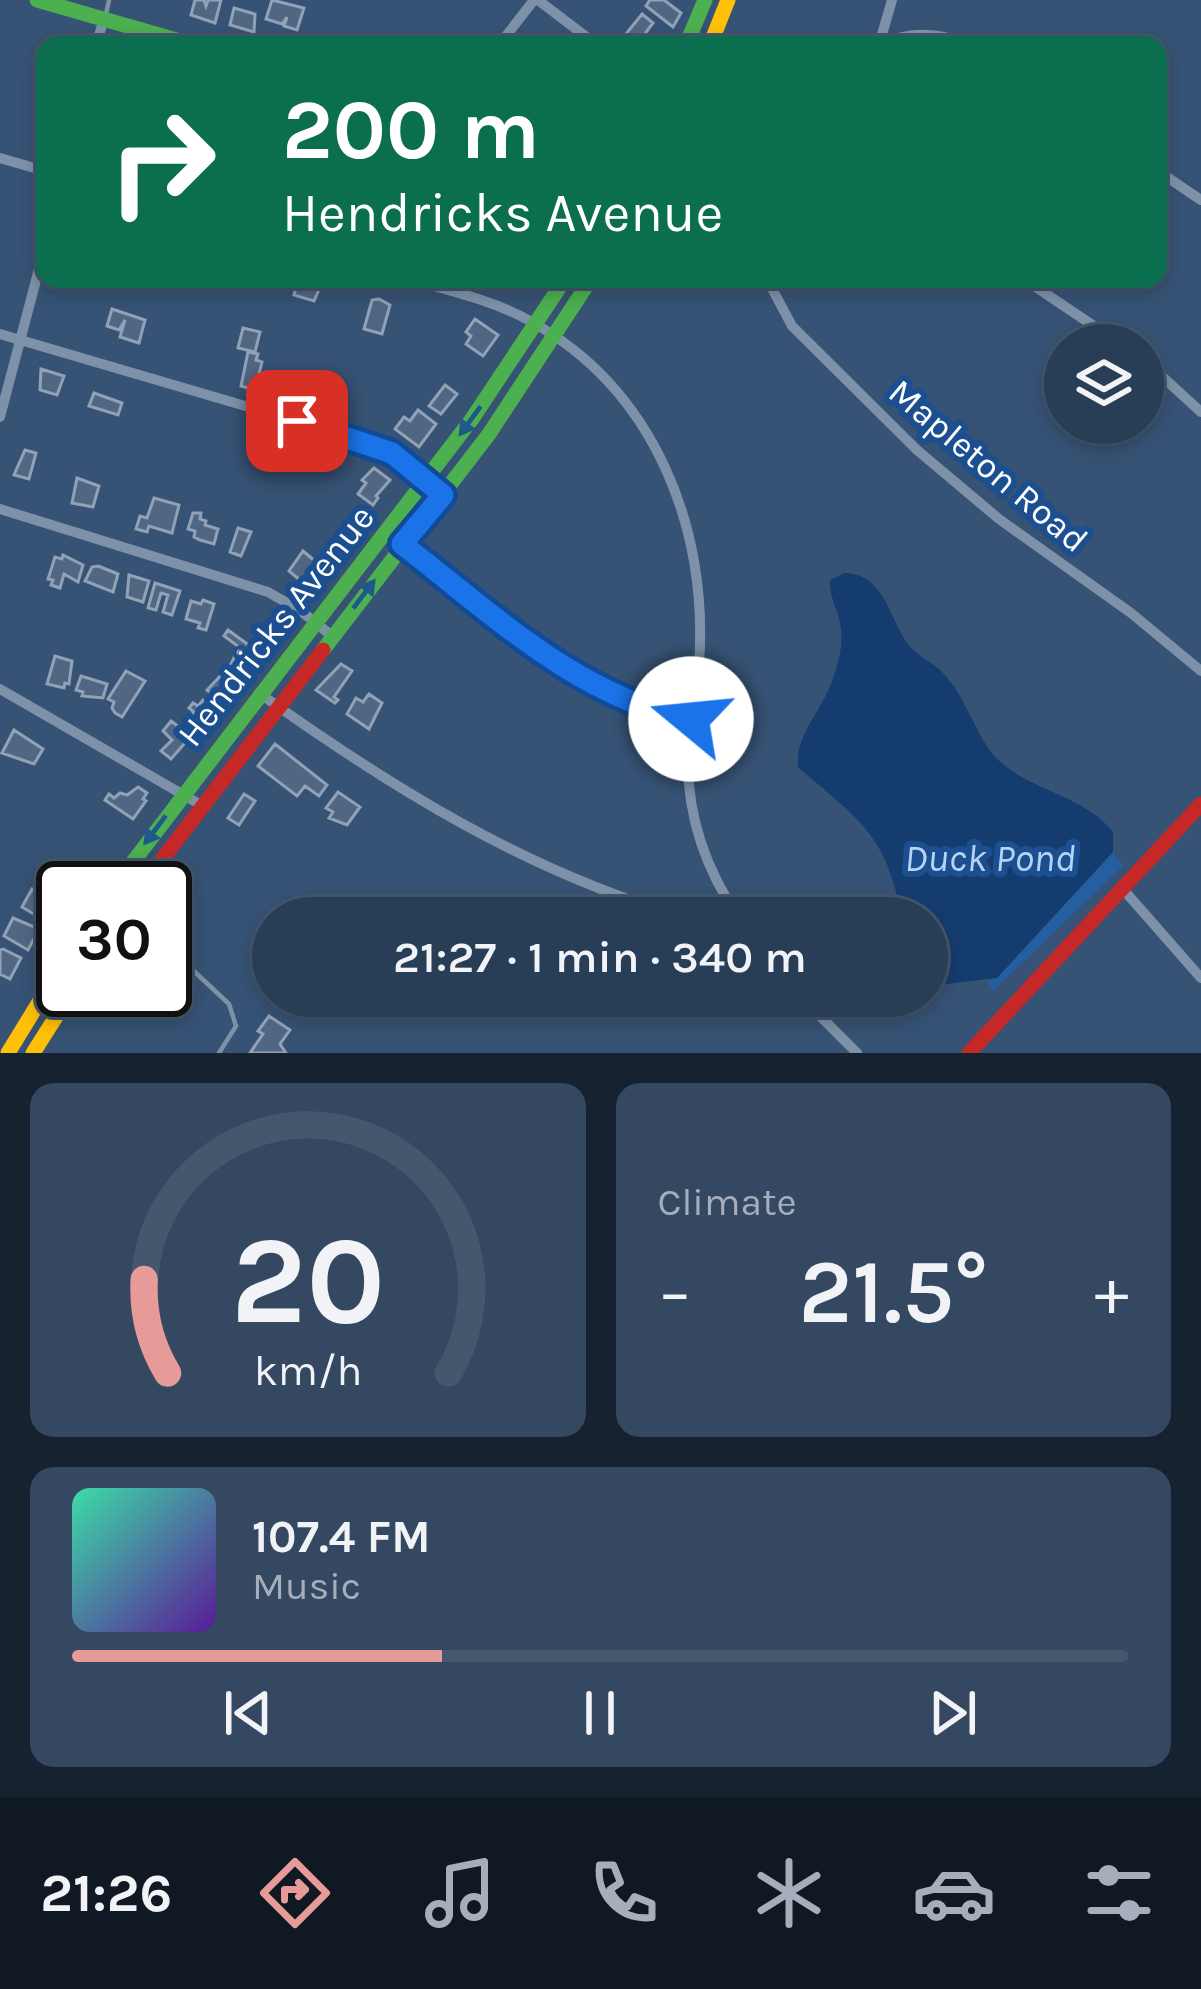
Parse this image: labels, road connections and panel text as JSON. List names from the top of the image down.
{
  "streets": {
    "main road": ["Hendricks Avenue"],
    "street": ["Mapleton Road"]
  },
  "water": ["Duck Pond"],
  "page": {
    "turn": ["200 m", "Hendricks Avenue"],
    "limit": "30",
    "trip": "21:27 · 1 min · 340 m",
    "tile": "Climate",
    "heat": ["−", "21.5°", "+"],
    "song": ["107.4 FM", "Music"],
    "tabs": "21:26",
    "gauge": ["20", "km/h"]
  }
}
